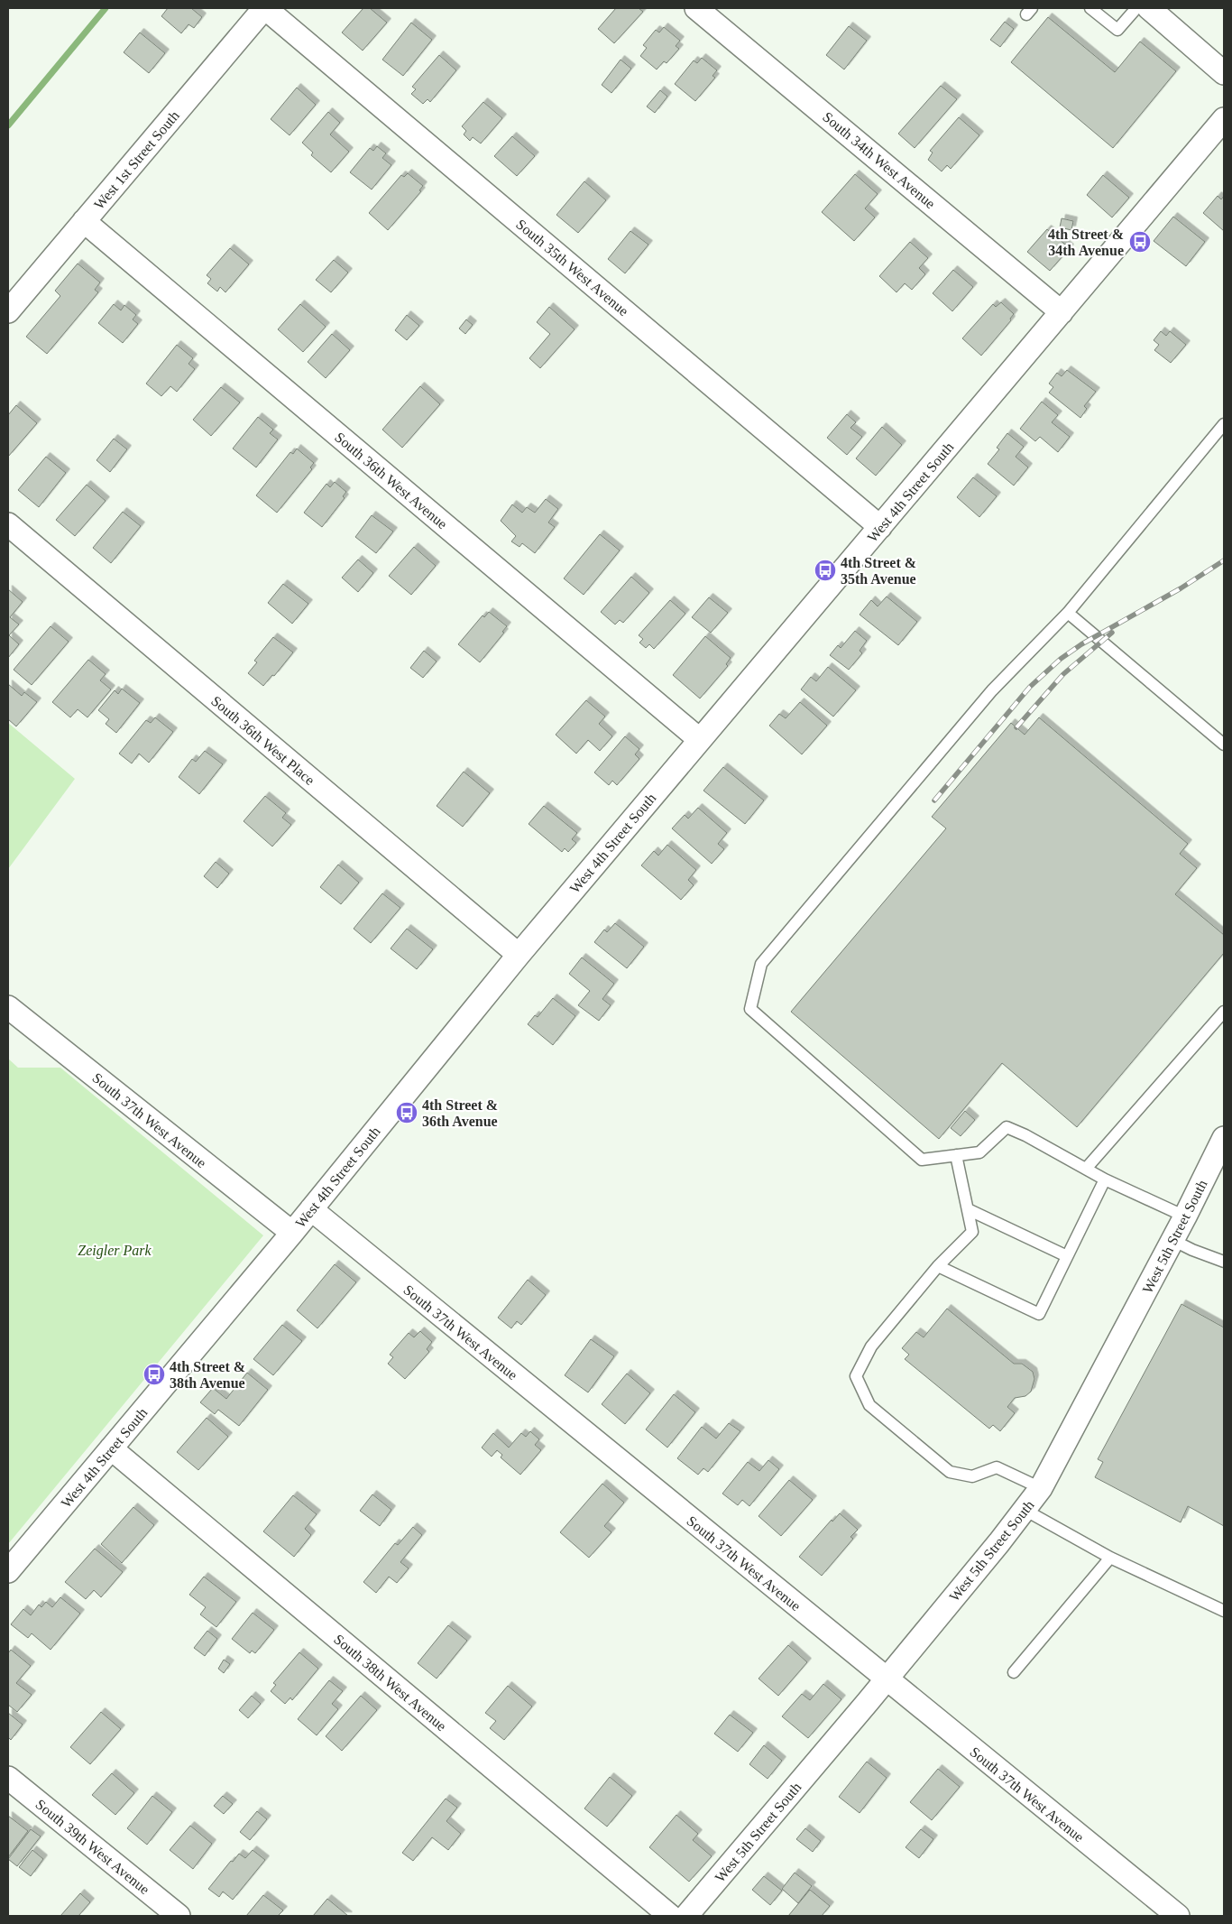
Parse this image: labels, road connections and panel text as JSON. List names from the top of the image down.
{
  "streets": {
    "street": [
      "West 1st Street South",
      "South 34th West Avenue",
      "South 35th West Avenue",
      "South 36th West Avenue",
      "West 4th Street South",
      "South 36th West Place",
      "South 37th West Avenue",
      "West 5th Street South",
      "South 38th West Avenue",
      "South 39th West Avenue"
    ]
  },
  "crossings": [
    ["West 1st Street South", "South 35th West Avenue"],
    ["West 1st Street South", "South 36th West Avenue"],
    ["South 34th West Avenue", "West 4th Street South"],
    ["South 35th West Avenue", "West 4th Street South"],
    ["South 36th West Avenue", "West 4th Street South"],
    ["West 4th Street South", "South 36th West Place"],
    ["West 4th Street South", "South 37th West Avenue"],
    ["West 4th Street South", "South 38th West Avenue"],
    ["South 37th West Avenue", "West 5th Street South"]
  ],
  "parks": ["Zeigler Park"],
  "places": {
    "bus stop": [
      "4th Street & 34th Avenue",
      "4th Street & 35th Avenue",
      "4th Street & 36th Avenue",
      "4th Street & 38th Avenue"
    ]
  }
}
